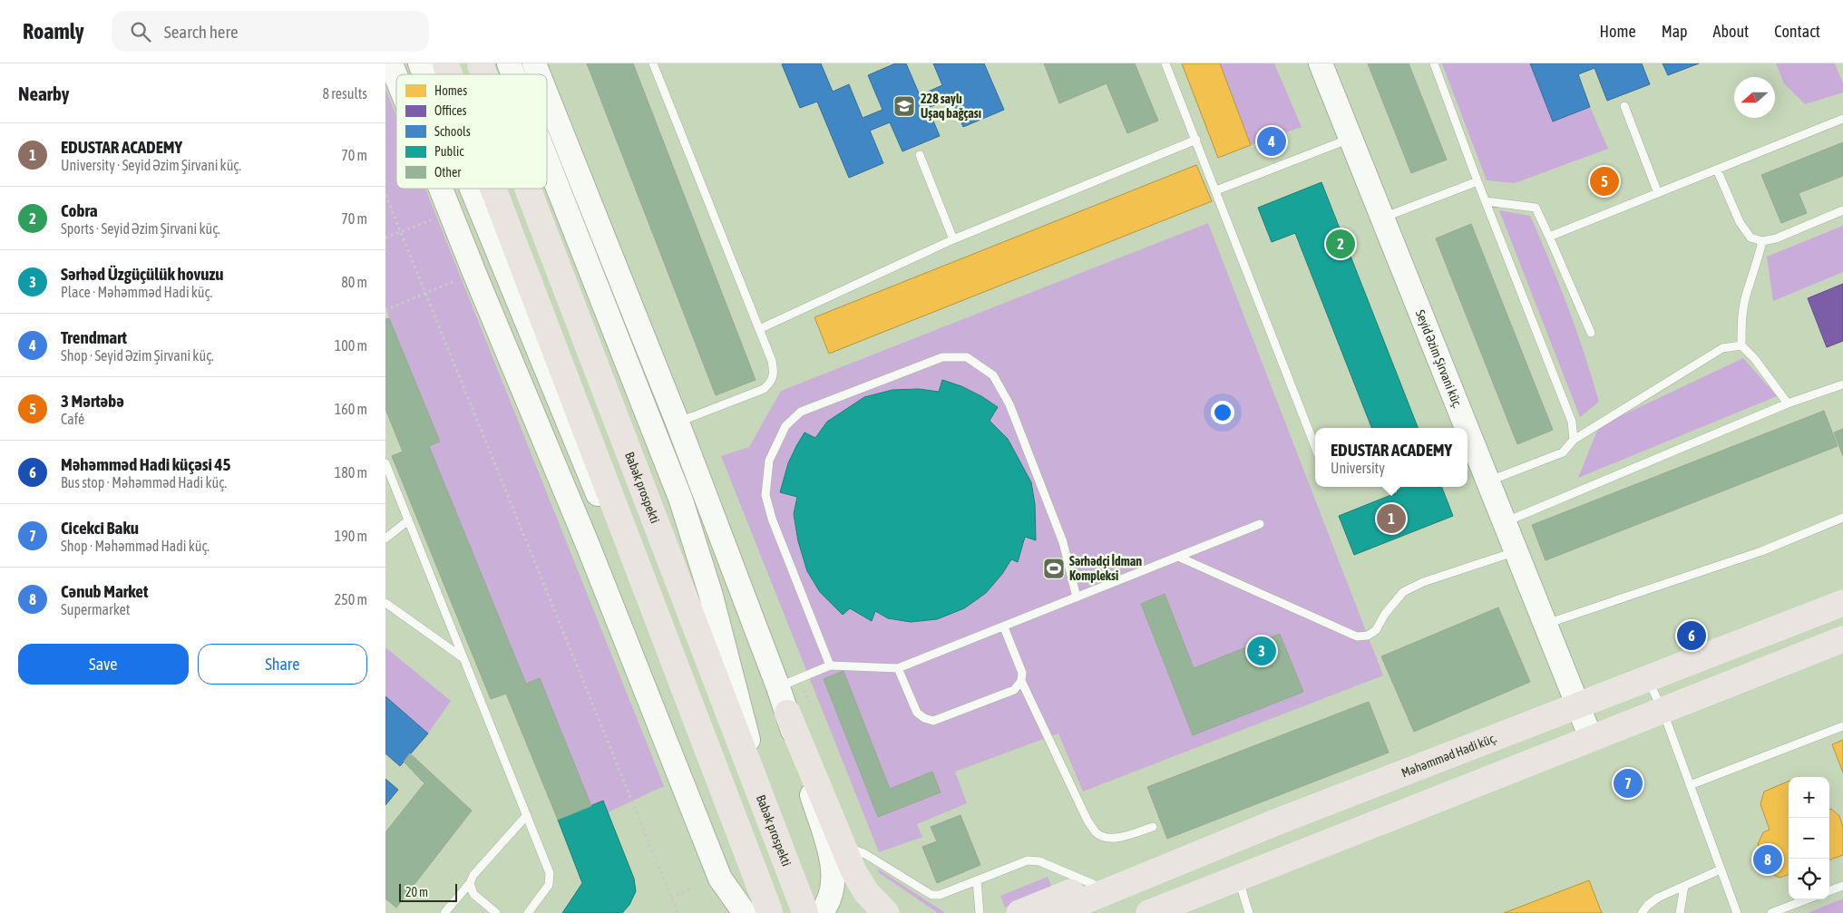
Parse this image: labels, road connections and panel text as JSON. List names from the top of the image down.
{
  "streets": {
    "main road": ["Seyid Əzim Şirvani küç.", "Babək prospekti", "Məhəmməd Hadi küç."]
  },
  "crossings": [
    ["Seyid Əzim Şirvani küç.", "Məhəmməd Hadi küç."]
  ],
  "places": {
    "school or university": ["228 saylı Uşaq bağçası"],
    "sports": ["Sərhədçi İdman Kompleksi"]
  },
  "legend": [
    "Homes",
    "Offices",
    "Schools",
    "Public",
    "Other"
  ],
  "scale_bar": "20 m",
  "north": "left",
  "page": {
    "header": "Roamly",
    "search": "Search here",
    "nav": [
      "Home",
      "Map",
      "About",
      "Contact"
    ],
    "heading": ["Nearby", "8 results"],
    "list": [
      {
        "mark": "1",
        "name": "EDUSTAR ACADEMY",
        "note": "University · Seyid Əzim Şirvani küç.",
        "value": "70 m"
      },
      {
        "mark": "2",
        "name": "Cobra",
        "note": "Sports · Seyid Əzim Şirvani küç.",
        "value": "70 m"
      },
      {
        "mark": "3",
        "name": "Sərhəd Üzgüçülük hovuzu",
        "note": "Place · Məhəmməd Hadi küç.",
        "value": "80 m"
      },
      {
        "mark": "4",
        "name": "Trendmart",
        "note": "Shop · Seyid Əzim Şirvani küç.",
        "value": "100 m"
      },
      {
        "mark": "5",
        "name": "3 Mərtəbə",
        "note": "Café",
        "value": "160 m"
      },
      {
        "mark": "6",
        "name": "Məhəmməd Hadi küçəsi 45",
        "note": "Bus stop · Məhəmməd Hadi küç.",
        "value": "180 m"
      },
      {
        "mark": "7",
        "name": "Cicekci Baku",
        "note": "Shop · Məhəmməd Hadi küç.",
        "value": "190 m"
      },
      {
        "mark": "8",
        "name": "Cənub Market",
        "note": "Supermarket",
        "value": "250 m"
      }
    ],
    "pins": [
      "4",
      "5",
      "2",
      "1",
      "6",
      "3",
      "7",
      "8"
    ],
    "popup": ["EDUSTAR ACADEMY", "University"],
    "buttons": ["Save", "Share"],
    "map_buttons": ["+", "−"],
    "scale": "20 m"
  }
}
